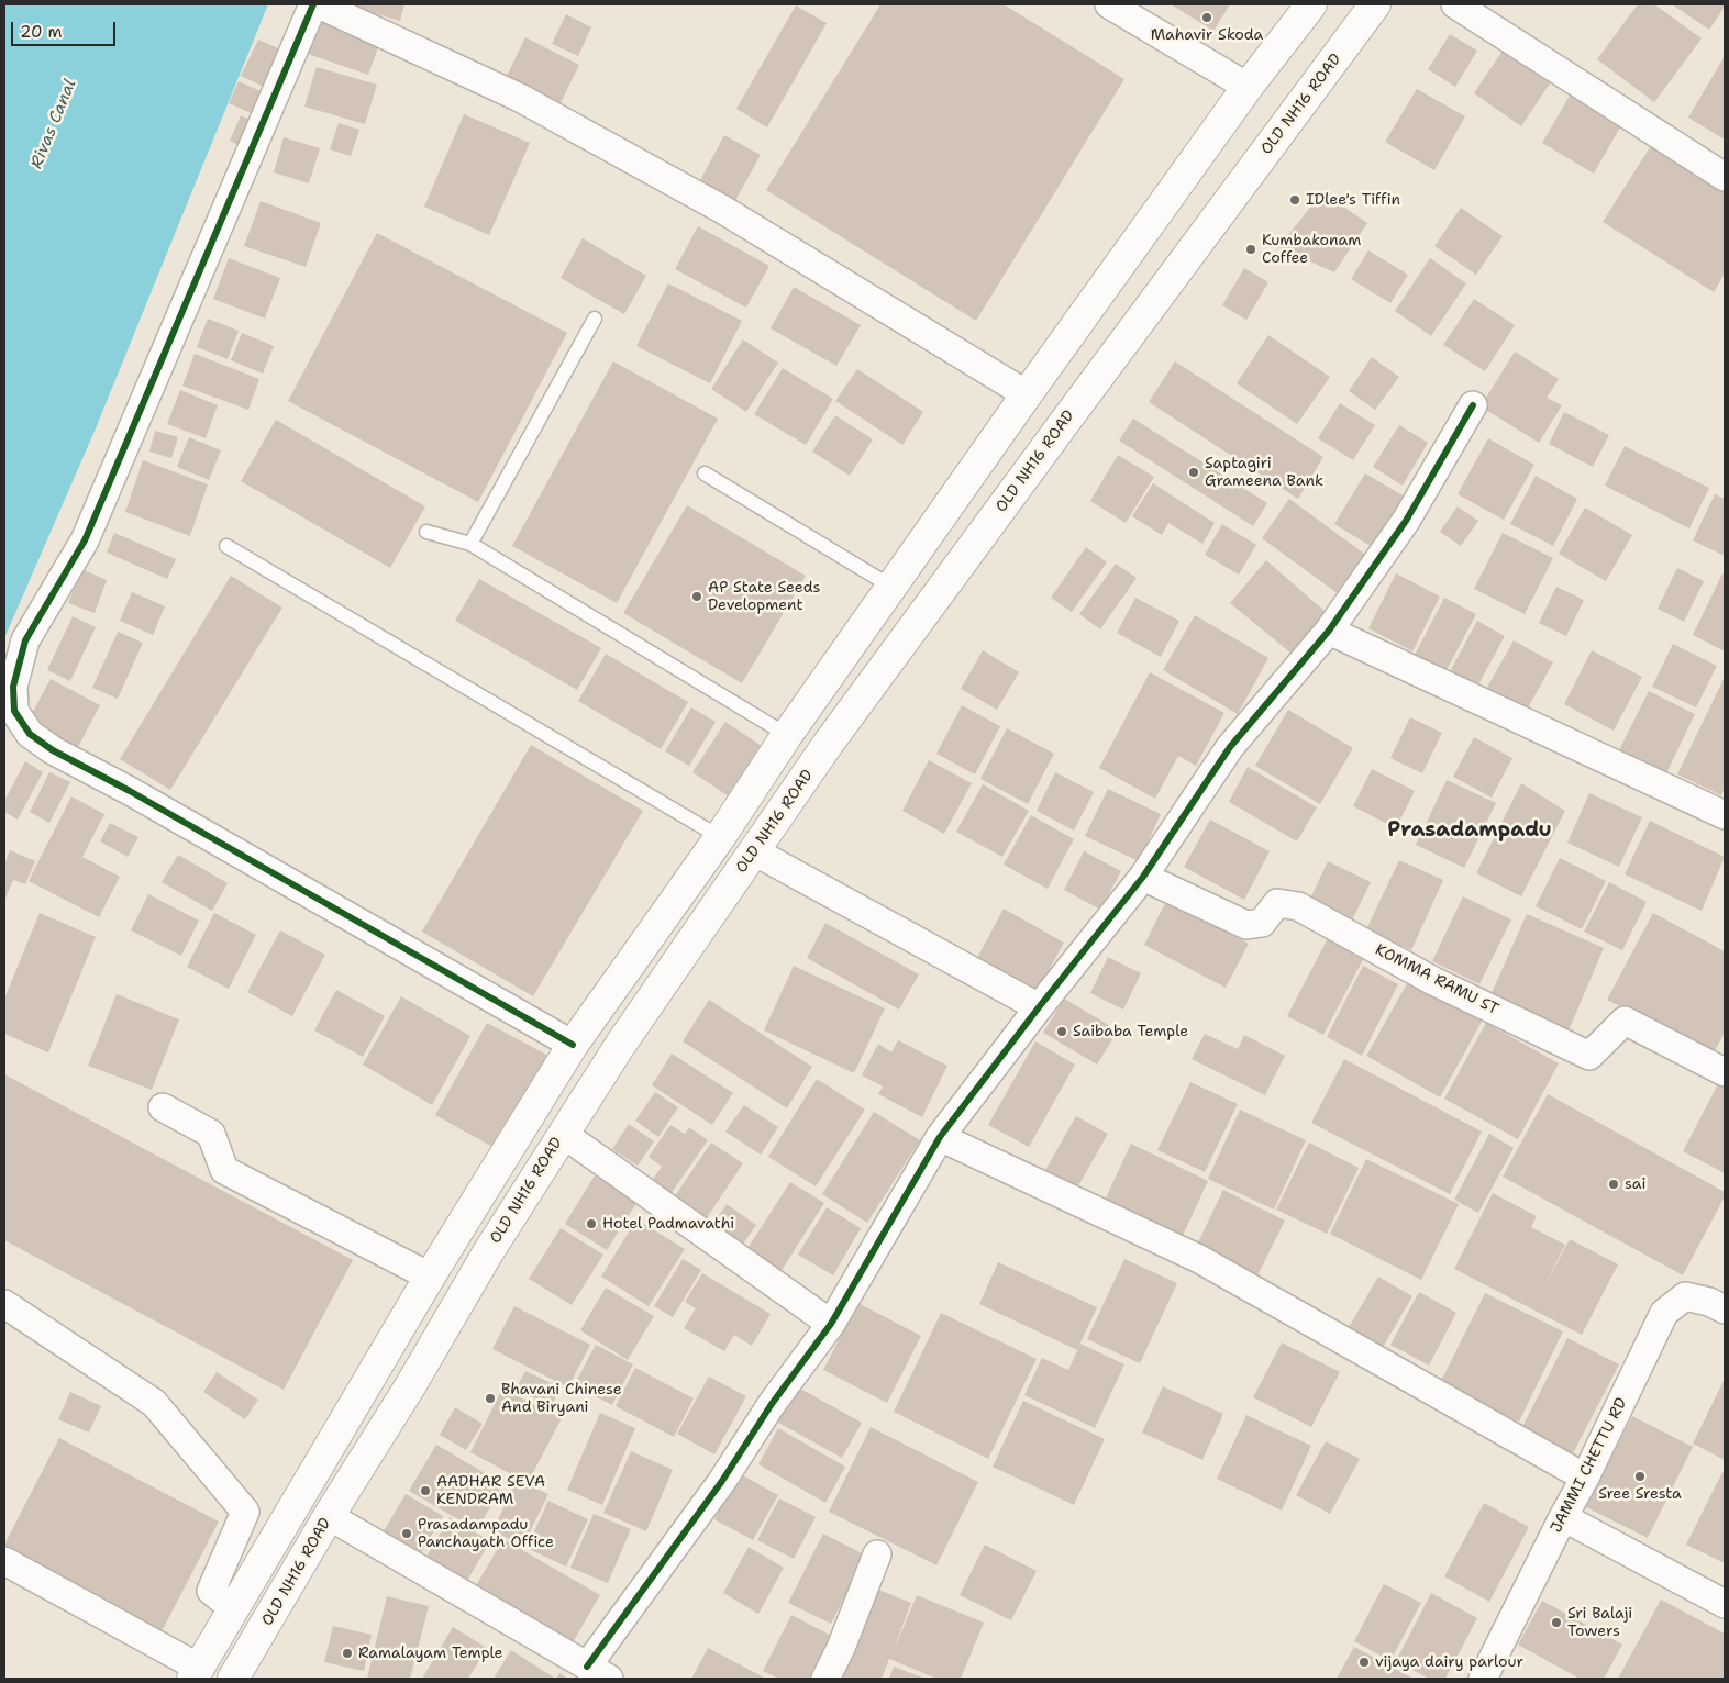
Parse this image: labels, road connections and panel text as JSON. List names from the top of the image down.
{
  "streets": {
    "main road": ["OLD NH16 ROAD"],
    "street": ["KOMMA RAMU ST", "JAMMI CHETTU RD"]
  },
  "districts": ["Prasadampadu"],
  "water": ["Rivas Canal"],
  "places": [
    "Mahavir Skoda",
    "IDlee's Tiffin",
    "Kumbakonam Coffee",
    "Saptagiri Grameena Bank",
    "AP State Seeds Development",
    "Saibaba Temple",
    "sai",
    "Hotel Padmavathi",
    "Bhavani Chinese And Biryani",
    "Sree Sresta",
    "AADHAR SEVA KENDRAM",
    "Prasadampadu Panchayath Office",
    "Sri Balaji Towers",
    "Ramalayam Temple",
    "vijaya dairy parlour"
  ],
  "scale_bar": "20 m"
}
